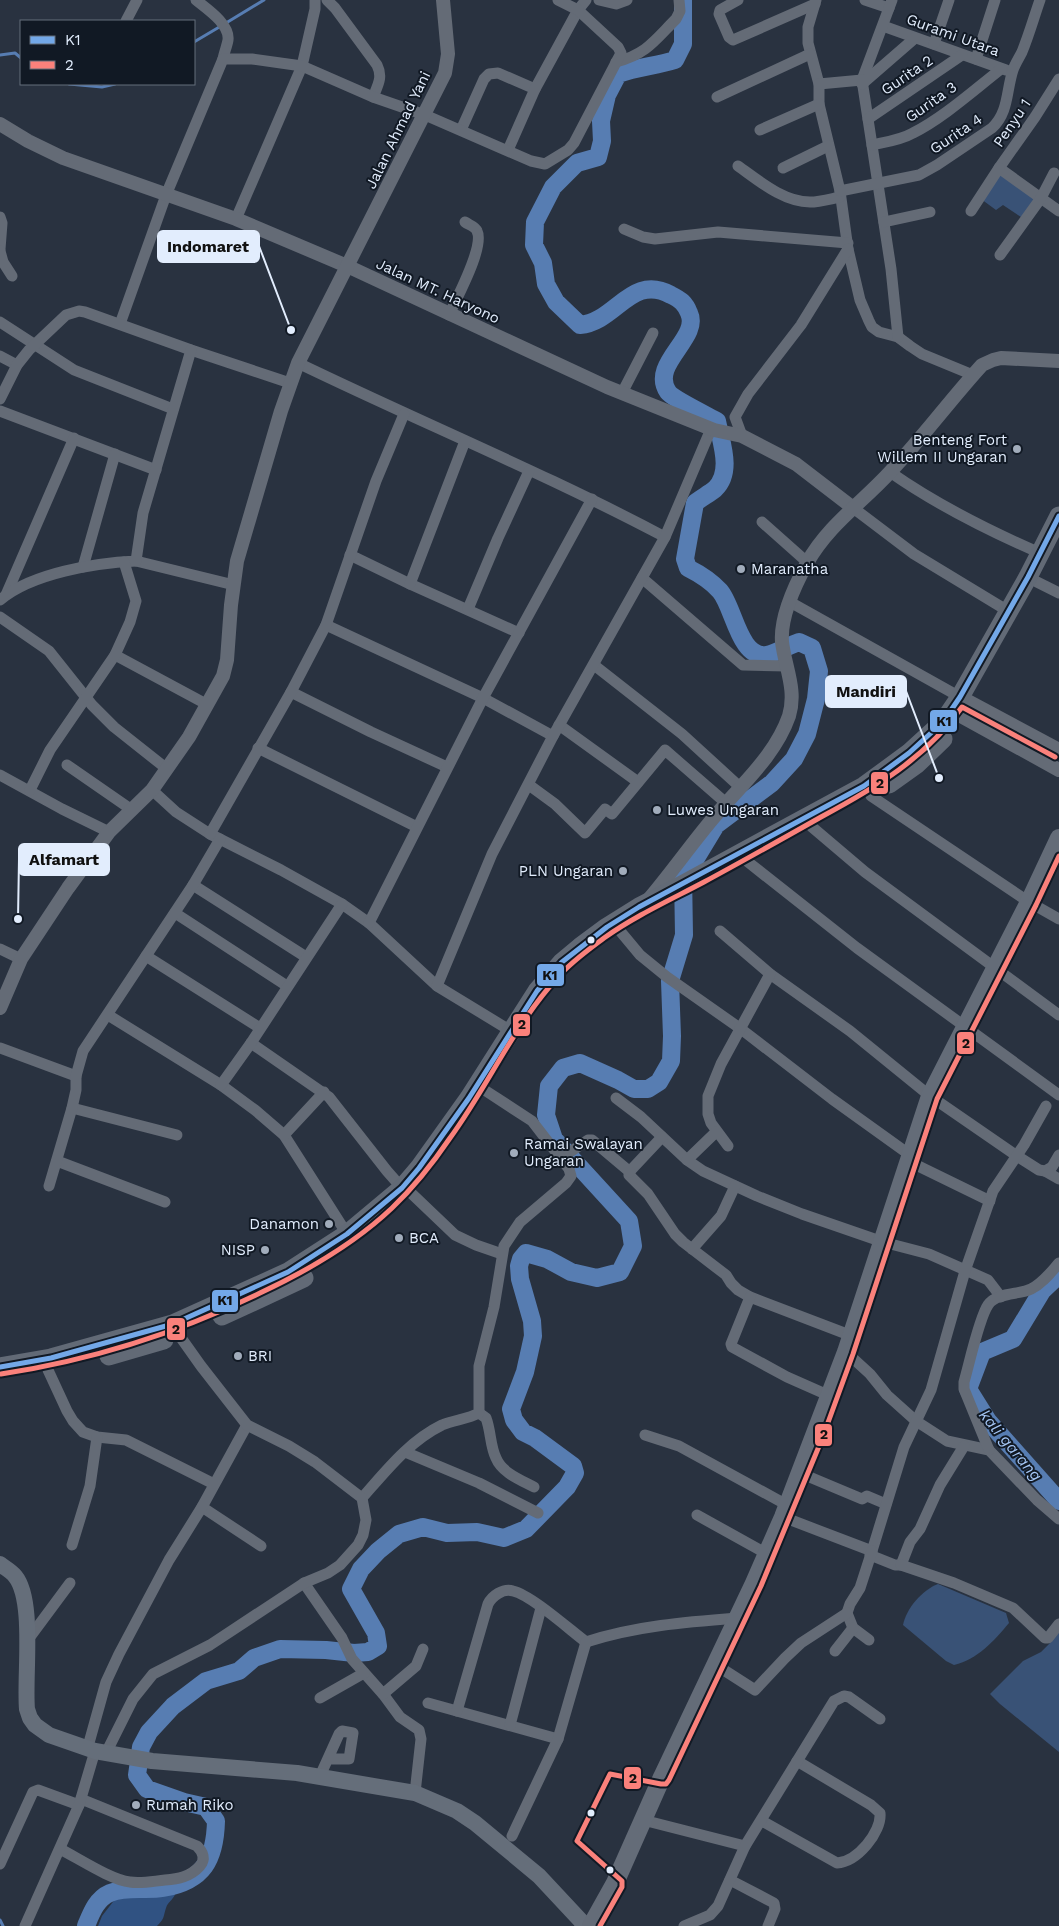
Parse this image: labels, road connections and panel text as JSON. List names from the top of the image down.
{
  "streets": {
    "street": [
      "Gurami Utara",
      "Gurita 2",
      "Gurita 3",
      "Penyu 1",
      "Jalan Ahmad Yani",
      "Gurita 4",
      "Jalan MT. Haryono"
    ]
  },
  "crossings": [
    ["Gurami Utara", "Gurita 2"],
    ["Gurami Utara", "Gurita 3"],
    ["Gurami Utara", "Gurita 4"],
    ["Gurita 3", "Gurita 4"],
    ["Jalan Ahmad Yani", "Jalan MT. Haryono"]
  ],
  "water": ["kali garang"],
  "places": [
    "Indomaret",
    "Benteng Fort Willem II Ungaran",
    "Maranatha",
    "Mandiri",
    "Luwes Ungaran",
    "PLN Ungaran",
    "Alfamart",
    "Ramai Swalayan Ungaran",
    "Danamon",
    "BCA",
    "NISP",
    "BRI",
    "Rumah Riko"
  ],
  "lines": ["transit line K1", "transit line 2"],
  "legend": ["K1", "2"]
}
